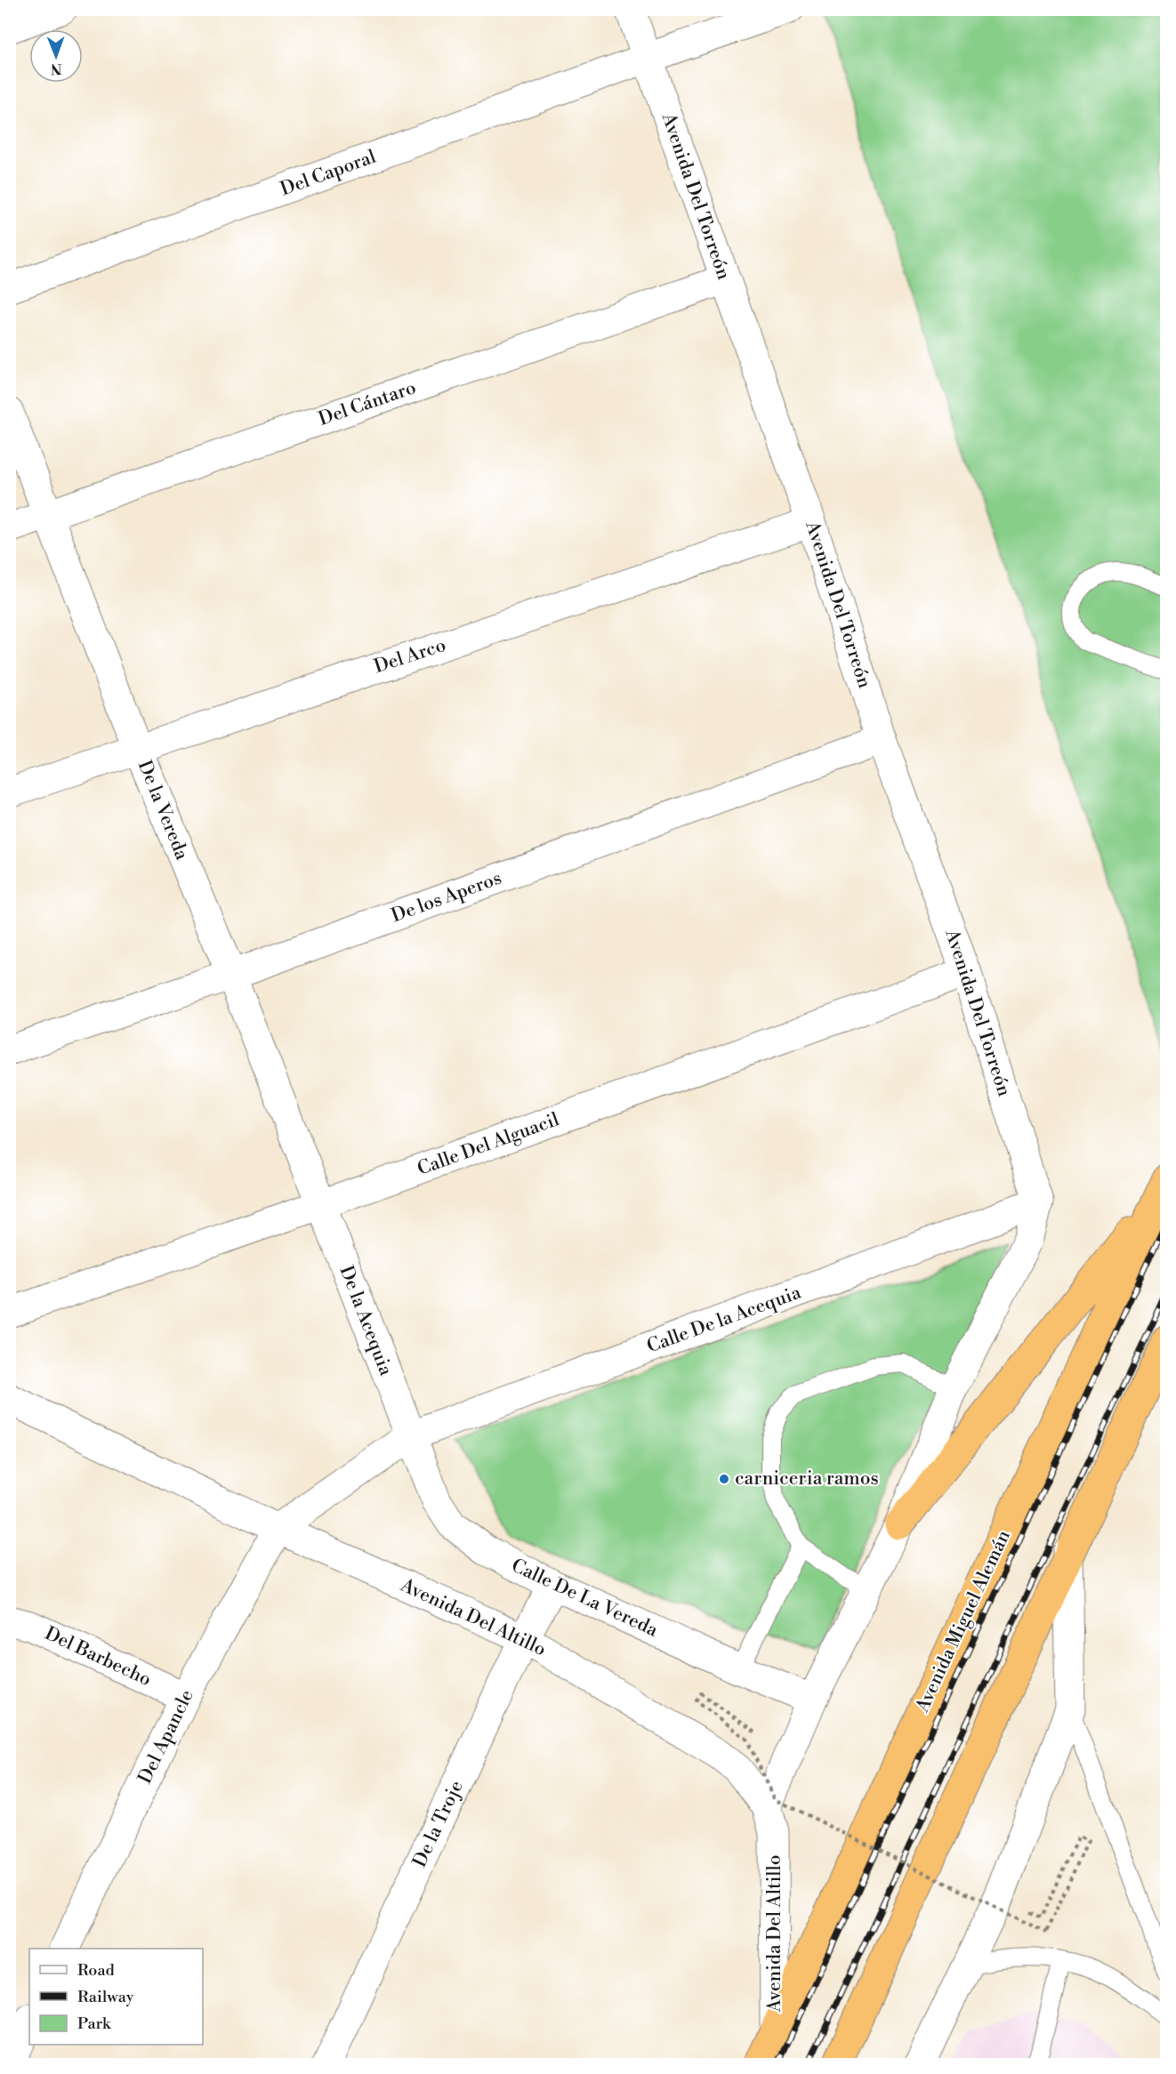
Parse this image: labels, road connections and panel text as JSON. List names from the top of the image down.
{
  "streets": {
    "highway": ["Avenida Miguel Alemán"],
    "street": [
      "Del Caporal",
      "Avenida Del Torreón",
      "Del Cántaro",
      "Del Arco",
      "De la Vereda",
      "De los Aperos",
      "Calle Del Alguacil",
      "Calle De la Acequia",
      "De la Acequia",
      "Calle De La Vereda",
      "Avenida Del Altillo",
      "Del Barbecho",
      "Del Apancle",
      "De la Troje"
    ]
  },
  "crossings": [
    ["Del Caporal", "Avenida Del Torreón"],
    ["Avenida Del Torreón", "Del Cántaro"],
    ["Avenida Del Torreón", "Del Arco"],
    ["Avenida Del Torreón", "De los Aperos"],
    ["Avenida Del Torreón", "Calle Del Alguacil"],
    ["Avenida Del Torreón", "Calle De la Acequia"],
    ["Del Cántaro", "De la Vereda"],
    ["Del Arco", "De la Vereda"],
    ["De la Vereda", "De los Aperos"],
    ["De la Vereda", "Calle Del Alguacil"],
    ["De la Vereda", "De la Acequia"],
    ["Calle Del Alguacil", "De la Acequia"],
    ["Calle De la Acequia", "De la Acequia"],
    ["Calle De la Acequia", "Calle De La Vereda"],
    ["Calle De la Acequia", "Avenida Del Altillo"],
    ["Calle De la Acequia", "Del Apancle"],
    ["De la Acequia", "Calle De La Vereda"],
    ["Calle De La Vereda", "De la Troje"],
    ["Avenida Del Altillo", "Avenida Miguel Alemán"],
    ["Avenida Del Altillo", "Del Apancle"],
    ["Avenida Del Altillo", "De la Troje"],
    ["Del Barbecho", "Del Apancle"]
  ],
  "places": ["carniceria ramos"],
  "legend": ["Road", "Railway", "Park"],
  "north": "bottom"
}
